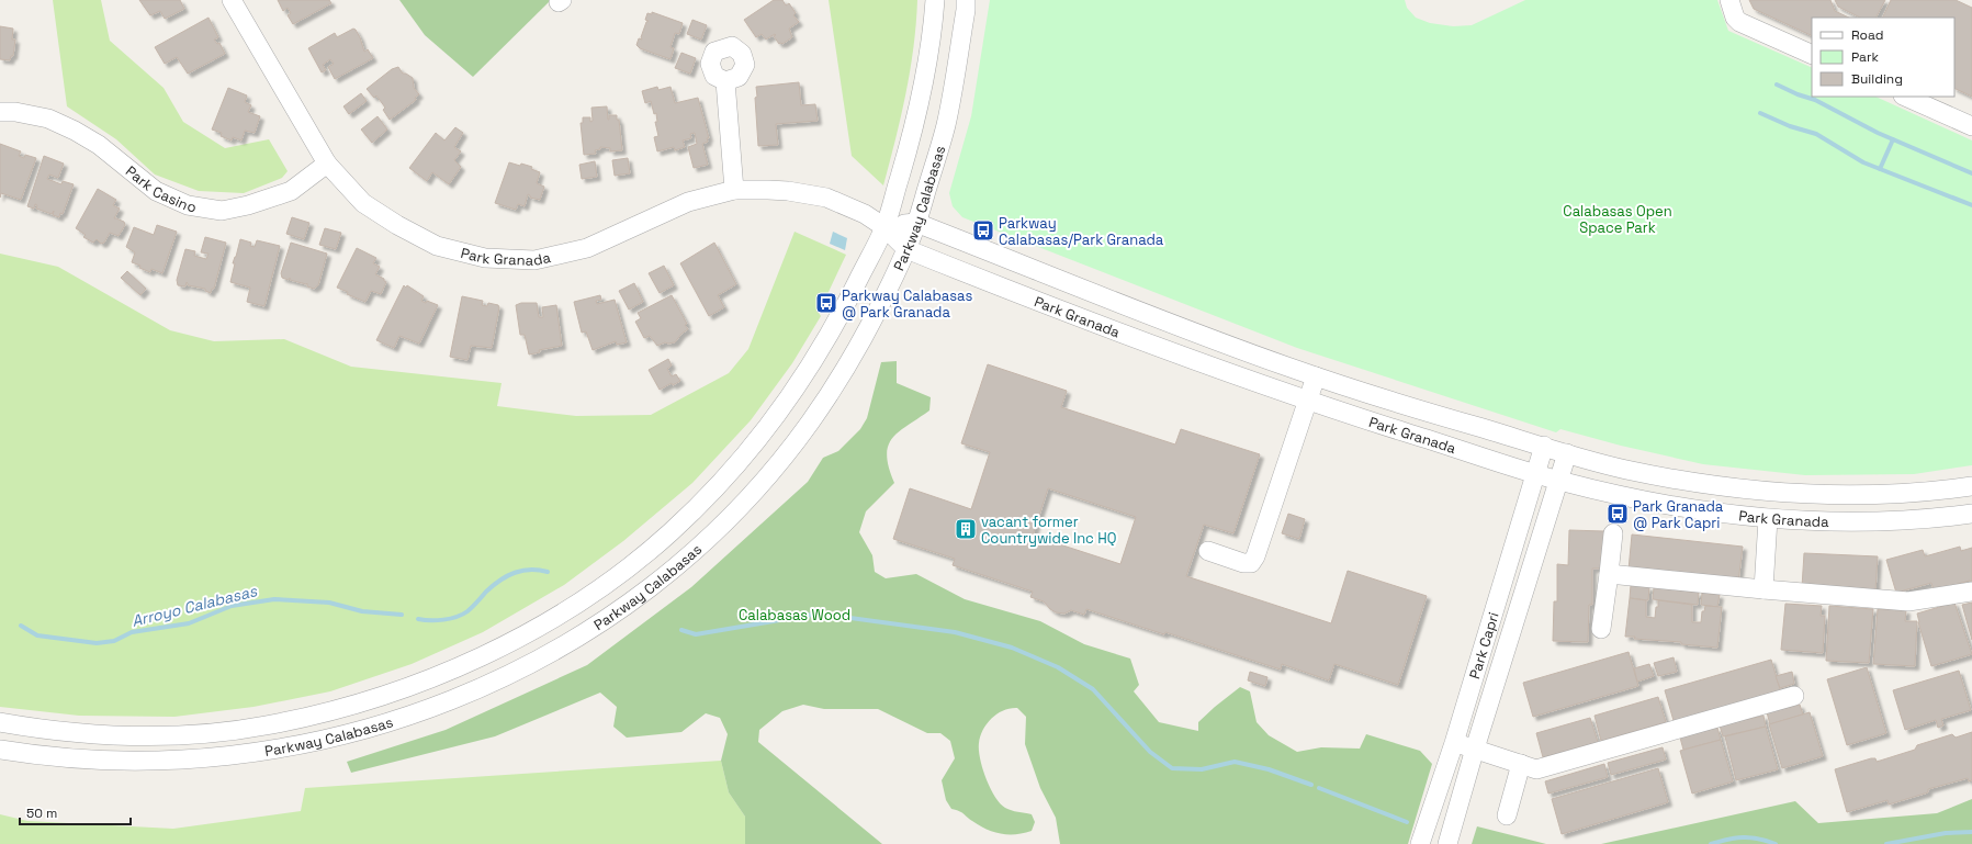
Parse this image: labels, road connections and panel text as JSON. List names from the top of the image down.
{
  "streets": {
    "street": [
      "Park Casino",
      "Parkway Calabasas",
      "Park Granada",
      "Park Capri"
    ]
  },
  "crossings": [
    ["Park Casino", "Park Granada"],
    ["Parkway Calabasas", "Park Granada"],
    ["Park Granada", "Park Capri"]
  ],
  "water": ["Arroyo Calabasas"],
  "parks": ["Calabasas Open Space Park", "Calabasas Wood"],
  "places": {
    "bus stop": ["Parkway Calabasas/Park Granada", "Parkway Calabasas @ Park Granada", "Park Granada @ Park Capri"],
    "building": ["vacant former Countrywide Inc HQ"]
  },
  "legend": ["Road", "Park", "Building"],
  "scale_bar": "50 m"
}
